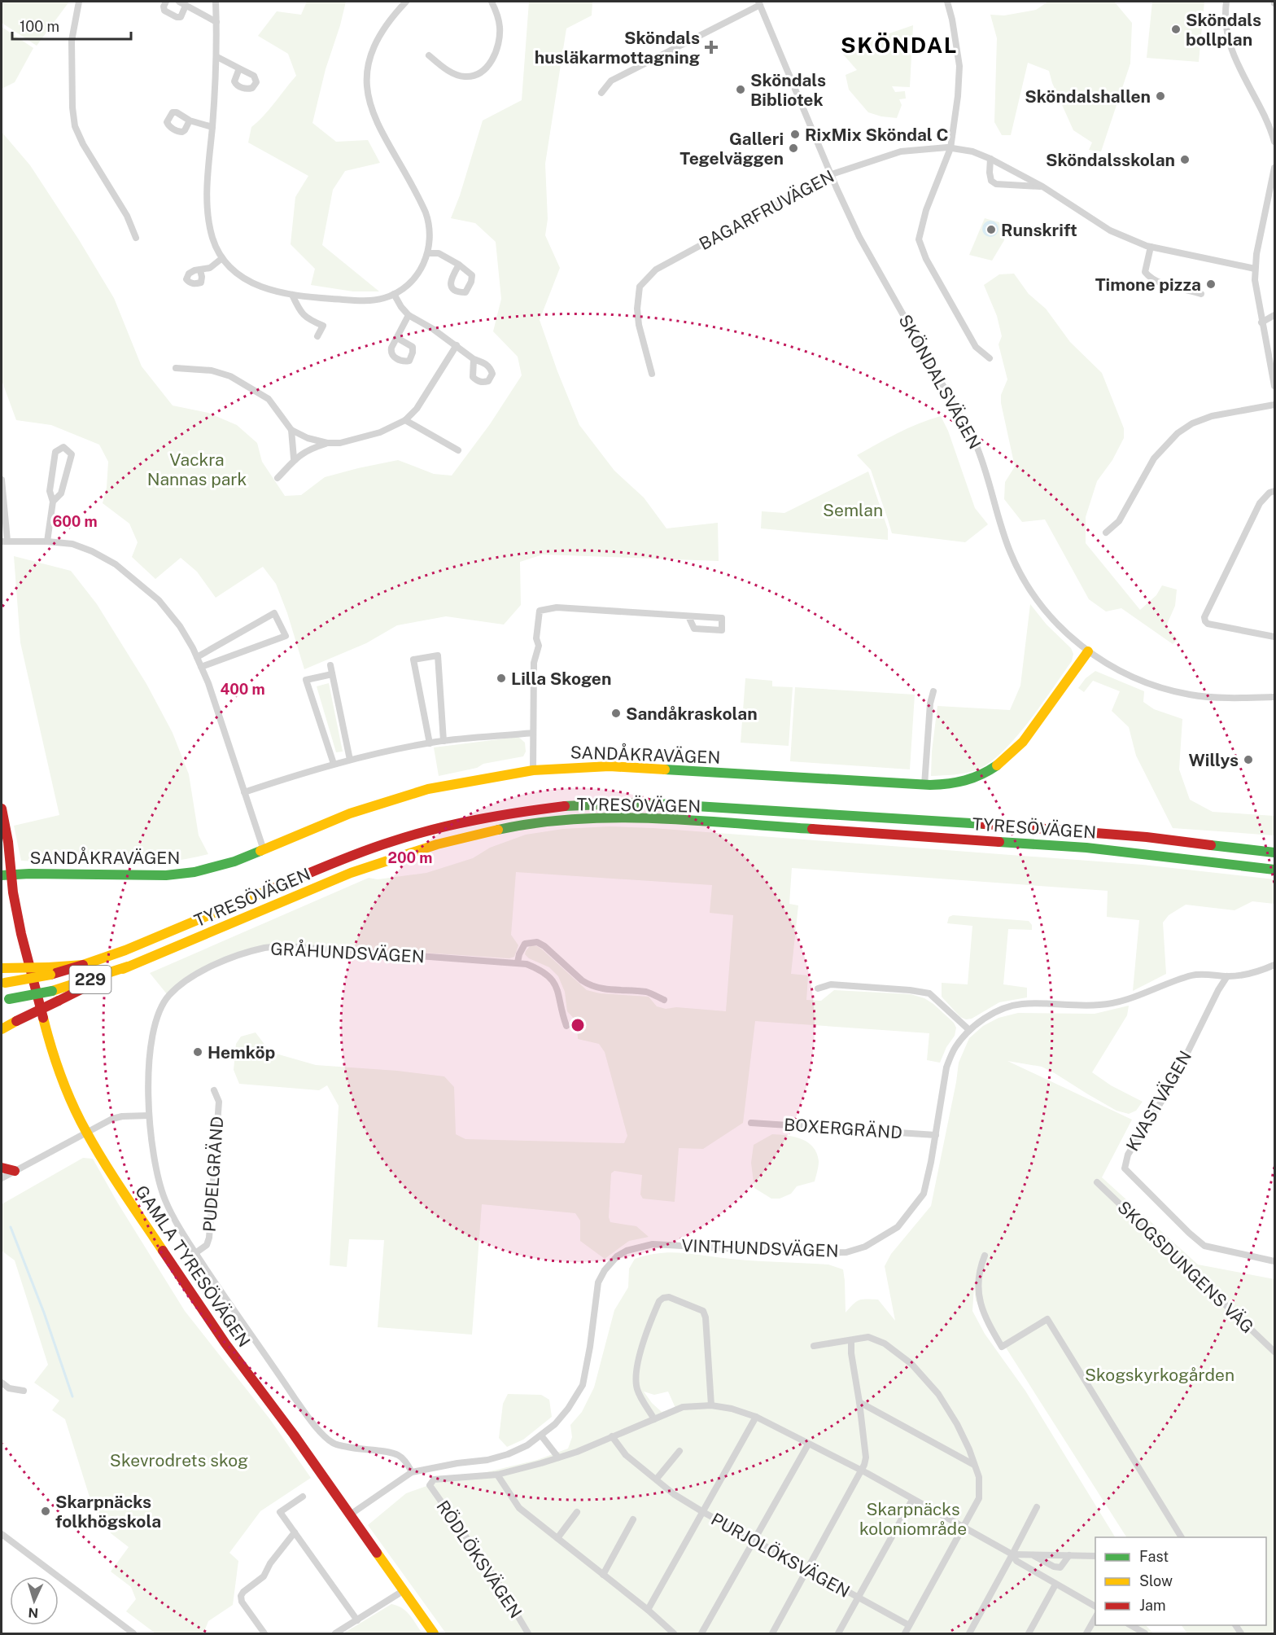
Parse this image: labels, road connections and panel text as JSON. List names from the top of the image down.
{
  "streets": {
    "main road": [
      "SANDÅKRAVÄGEN",
      "TYRESÖVÄGEN",
      "229",
      "GAMLA TYRESÖVÄGEN"
    ],
    "street": [
      "BAGARFRUVÄGEN",
      "SKÖNDALSVÄGEN",
      "GRÅHUNDSVÄGEN",
      "KVASTVÄGEN",
      "BOXERGRÄND",
      "PUDELGRÄND",
      "VINTHUNDSVÄGEN",
      "SKOGSDUNGENS VÄG",
      "PURJOLÖKSVÄGEN",
      "RÖDLÖKSVÄGEN"
    ]
  },
  "crossings": [
    ["BAGARFRUVÄGEN", "SKÖNDALSVÄGEN"],
    ["SKÖNDALSVÄGEN", "SANDÅKRAVÄGEN"],
    ["SANDÅKRAVÄGEN", "GAMLA TYRESÖVÄGEN"],
    ["GRÅHUNDSVÄGEN", "PUDELGRÄND"],
    ["GRÅHUNDSVÄGEN", "VINTHUNDSVÄGEN"],
    ["KVASTVÄGEN", "VINTHUNDSVÄGEN"],
    ["BOXERGRÄND", "VINTHUNDSVÄGEN"],
    ["VINTHUNDSVÄGEN", "GAMLA TYRESÖVÄGEN"]
  ],
  "districts": ["SKÖNDAL"],
  "parks": [
    "Vackra Nannas park",
    "Semlan",
    "Skogskyrkogården",
    "Skevrodrets skog",
    "Skarpnäcks koloniområde"
  ],
  "places": {
    "other": [
      "Sköndals bollplan",
      "Sköndals Bibliotek",
      "Sköndalshallen",
      "RixMix Sköndal C",
      "Galleri Tegelväggen",
      "Sköndalsskolan",
      "Runskrift",
      "Timone pizza",
      "Lilla Skogen",
      "Sandåkraskolan",
      "Willys",
      "Hemköp",
      "Skarpnäcks folkhögskola"
    ],
    "health": ["Sköndals husläkarmottagning"]
  },
  "legend": ["Fast", "Slow", "Jam"],
  "scale_bar": "100 m",
  "north": "bottom",
  "rings": ["600 m", "400 m", "200 m"]
}
